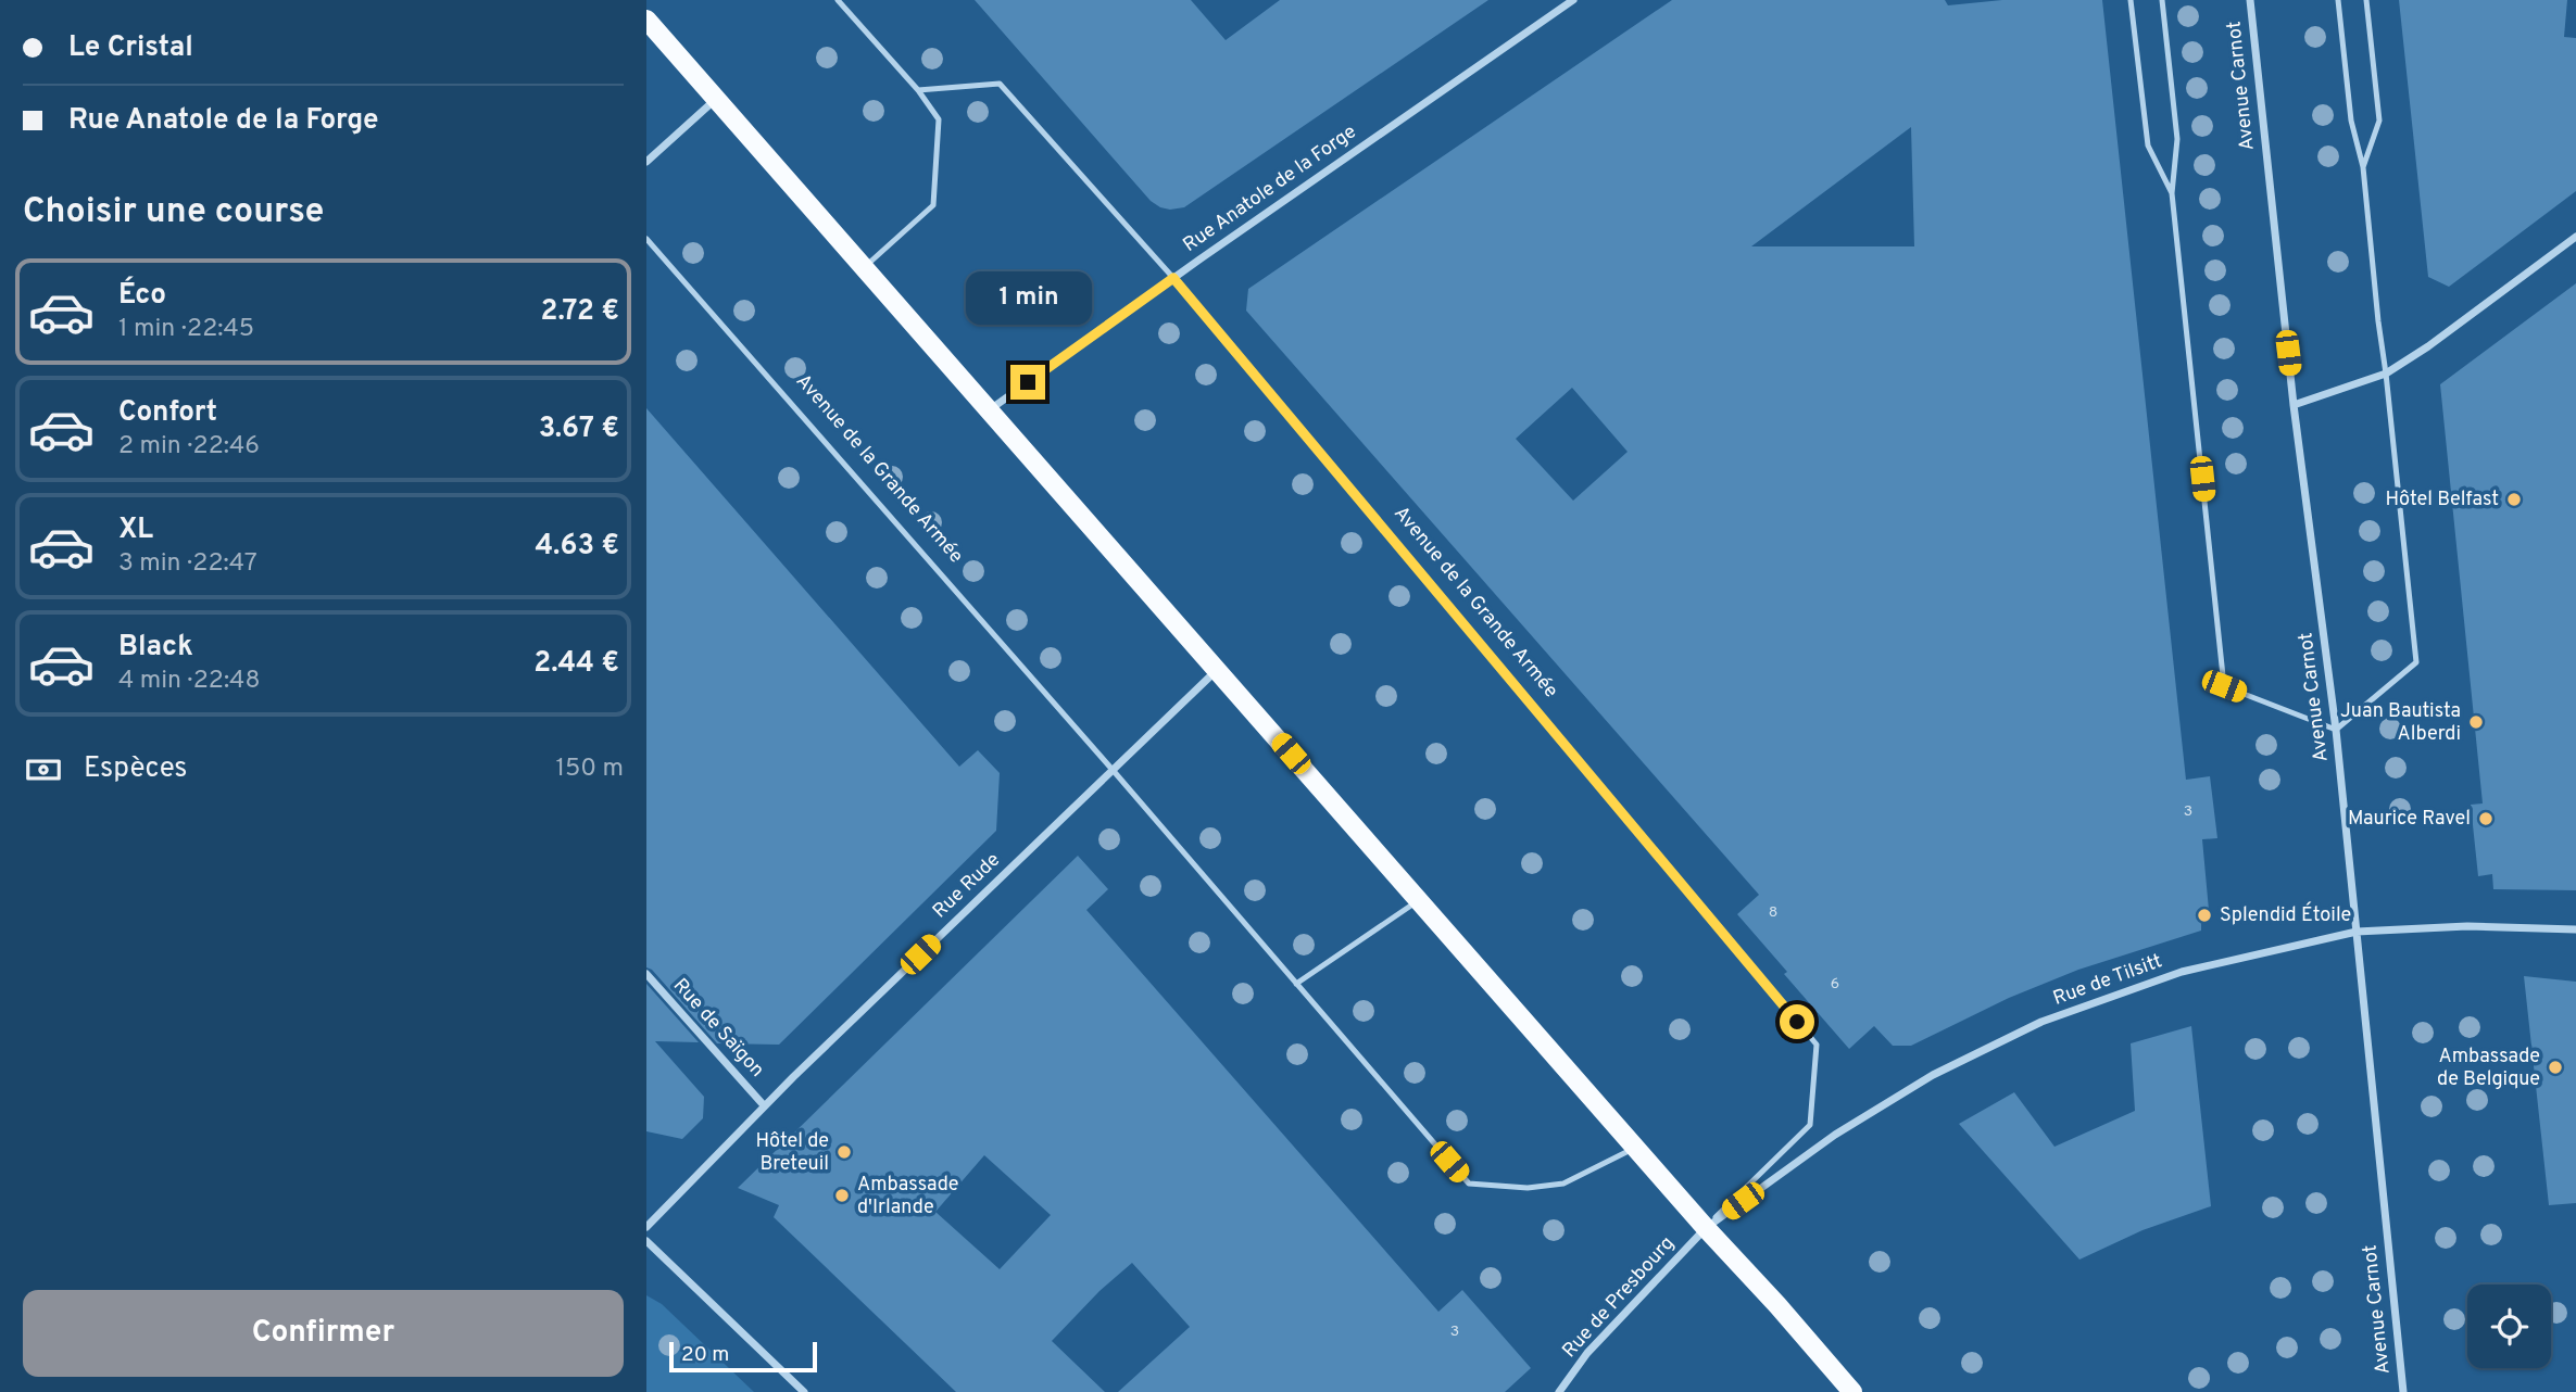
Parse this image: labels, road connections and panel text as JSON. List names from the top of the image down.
{
  "streets": {
    "street": [
      "Avenue Carnot",
      "Rue Anatole de la Forge",
      "Rue Rude",
      "Rue de Tilsitt",
      "Rue de Saïgon",
      "Rue de Presbourg"
    ],
    "lane": ["Avenue de la Grande Armée"]
  },
  "crossings": [
    ["Avenue Carnot", "Rue de Tilsitt"],
    ["Rue Anatole de la Forge", "Avenue de la Grande Armée"],
    ["Avenue de la Grande Armée", "Rue Rude"],
    ["Avenue de la Grande Armée", "Rue de Tilsitt"],
    ["Avenue de la Grande Armée", "Rue de Presbourg"],
    ["Rue Rude", "Rue de Saïgon"],
    ["Rue de Tilsitt", "Rue de Presbourg"]
  ],
  "places": [
    "Hôtel Belfast",
    "Juan Bautista Alberdi",
    "Maurice Ravel",
    "Splendid Étoile",
    "Ambassade de Belgique",
    "Hôtel de Breteuil",
    "Ambassade d'Irlande"
  ],
  "house_numbers": [
    "3",
    "8",
    "6",
    "3"
  ],
  "scale_bar": "20 m",
  "page": {
    "banner": ["Le Cristal", "Rue Anatole de la Forge"],
    "heading": "Choisir une course",
    "list": [
      {
        "name": "Éco",
        "note": "1 min · 22:45",
        "value": "2.72 €"
      },
      {
        "name": "Confort",
        "note": "2 min · 22:46",
        "value": "3.67 €"
      },
      {
        "name": "XL",
        "note": "3 min · 22:47",
        "value": "4.63 €"
      },
      {
        "name": "Black",
        "note": "4 min · 22:48",
        "value": "2.44 €"
      }
    ],
    "bubble": "1 min",
    "pay": ["Espèces", "150 m"],
    "buttons": "Confirmer",
    "scale": "20 m"
  }
}
